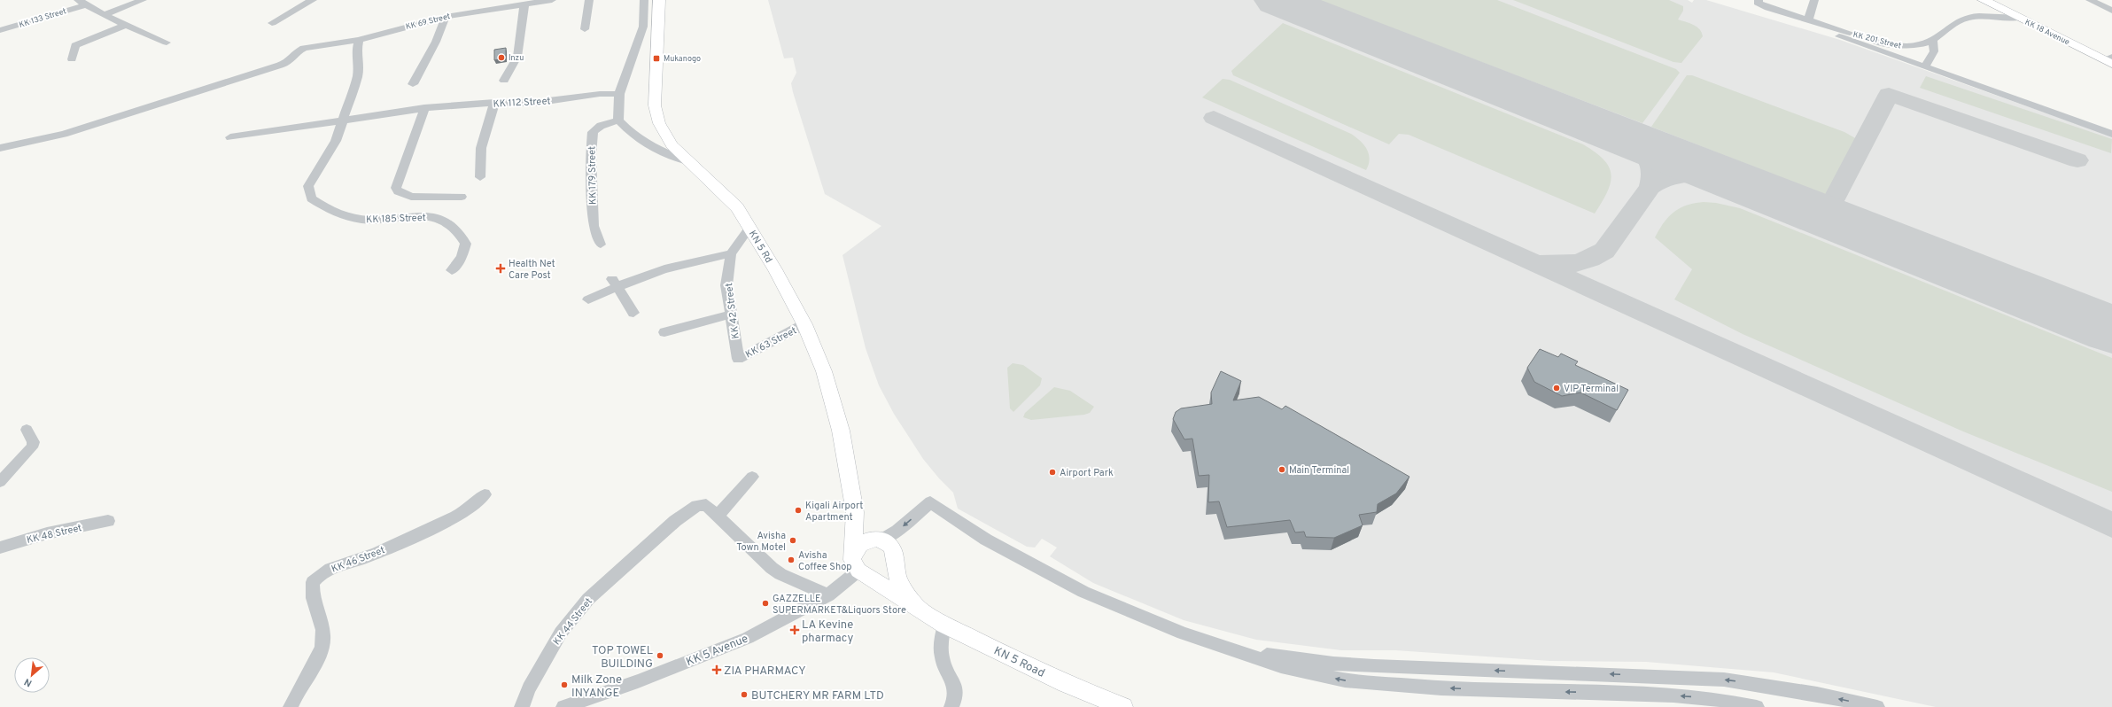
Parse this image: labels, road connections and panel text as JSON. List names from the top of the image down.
{
  "streets": {
    "main road": ["KK 18 Avenue", "KN 5 Rd", "KN 5 Road"],
    "street": [
      "KK 133 Street",
      "KK 69 Street",
      "KK 201 Street",
      "KK 112 Street",
      "KK 179 Street",
      "KK 185 Street",
      "KK 42 Street",
      "KK 63 Street",
      "KK 48 Street",
      "KK 46 Street",
      "KK 44 Street",
      "KK 5 Avenue"
    ]
  },
  "crossings": [
    ["KK 69 Street", "KK 185 Street"],
    ["KK 18 Avenue", "KK 201 Street"],
    ["KK 112 Street", "KK 185 Street"],
    ["KN 5 Rd", "KK 42 Street"],
    ["KN 5 Rd", "KK 63 Street"],
    ["KN 5 Rd", "KK 5 Avenue"],
    ["KN 5 Rd", "KN 5 Road"],
    ["KK 42 Street", "KK 63 Street"]
  ],
  "places": {
    "other": [
      "Inzu",
      "VIP Terminal",
      "Main Terminal",
      "Airport Park",
      "Kigali Airport Apartment",
      "Avisha Town Motel",
      "Avisha Coffee Shop",
      "GAZZELLE SUPERMARKET&Liquors Store",
      "TOP TOWEL BUILDING",
      "Milk Zone INYANGE",
      "BUTCHERY MR FARM LTD"
    ],
    "transit": ["Mukanogo"],
    "health": ["Health Net Care Post", "LA Kevine pharmacy", "ZIA PHARMACY"]
  },
  "north": "bottom left"
}
